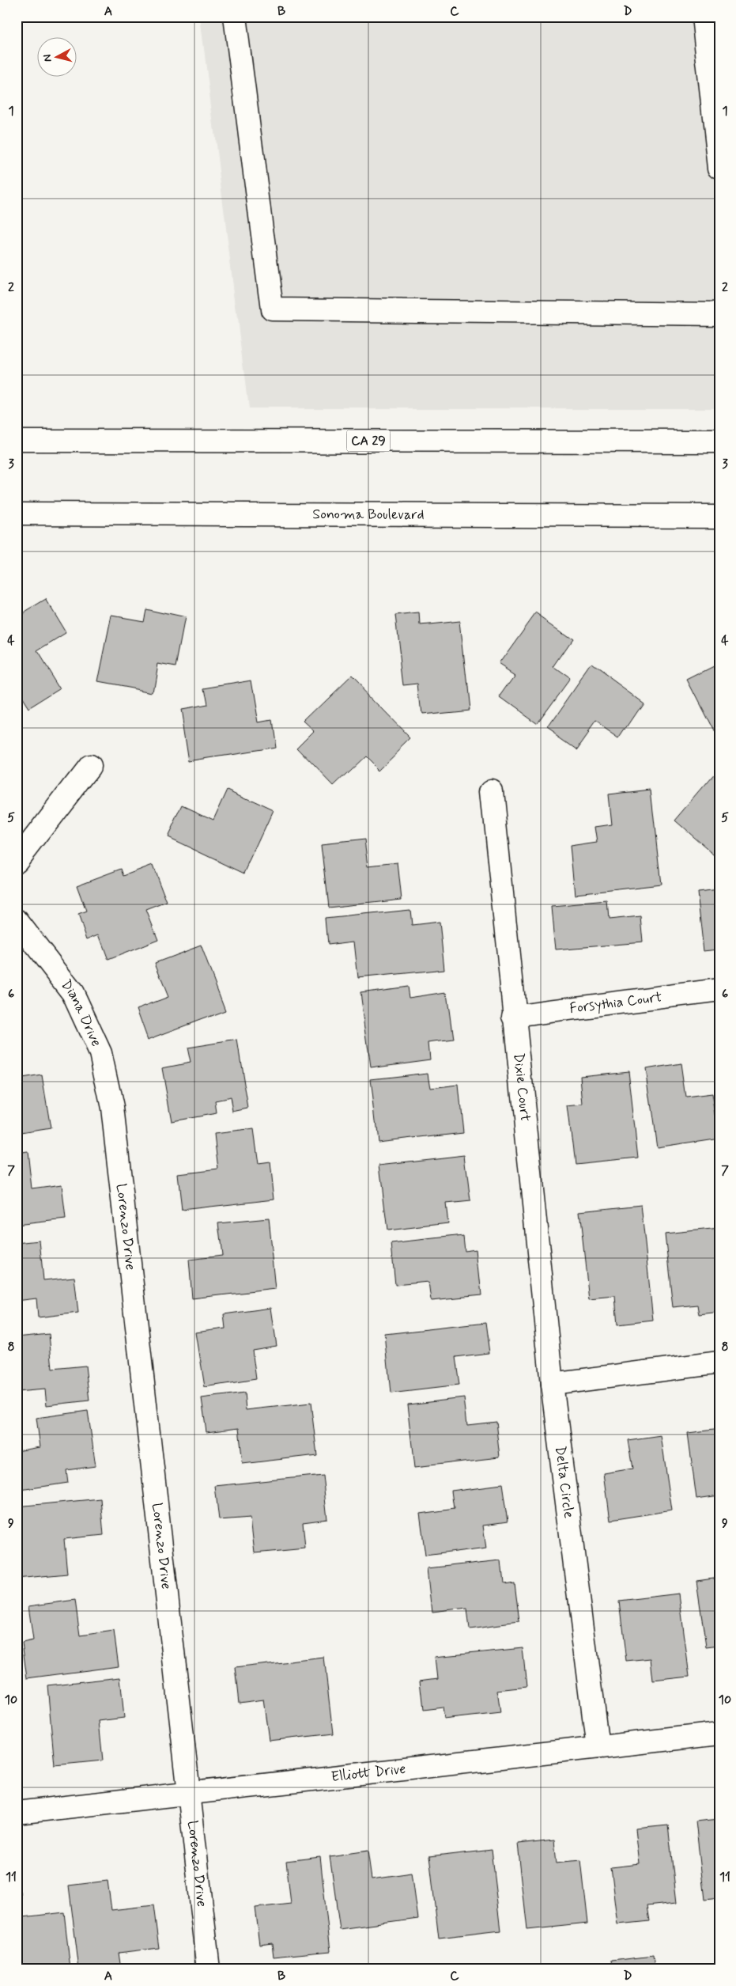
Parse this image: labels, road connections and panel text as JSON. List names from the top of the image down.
{
  "streets": {
    "main road": [
      "CA 29",
      "Sonoma Boulevard",
      "Forsythia Court",
      "Diana Drive",
      "Dixie Court",
      "Lorenzo Drive",
      "Delta Circle",
      "Elliott Drive"
    ]
  },
  "crossings": [
    ["Forsythia Court", "Dixie Court"],
    ["Diana Drive", "Lorenzo Drive"],
    ["Dixie Court", "Delta Circle"],
    ["Lorenzo Drive", "Elliott Drive"],
    ["Delta Circle", "Elliott Drive"]
  ],
  "north": "left",
  "grid": {
    "columns": [
      "A",
      "B",
      "C",
      "D"
    ],
    "rows": [
      "1",
      "2",
      "3",
      "4",
      "5",
      "6",
      "7",
      "8",
      "9",
      "10",
      "11"
    ]
  }
}
